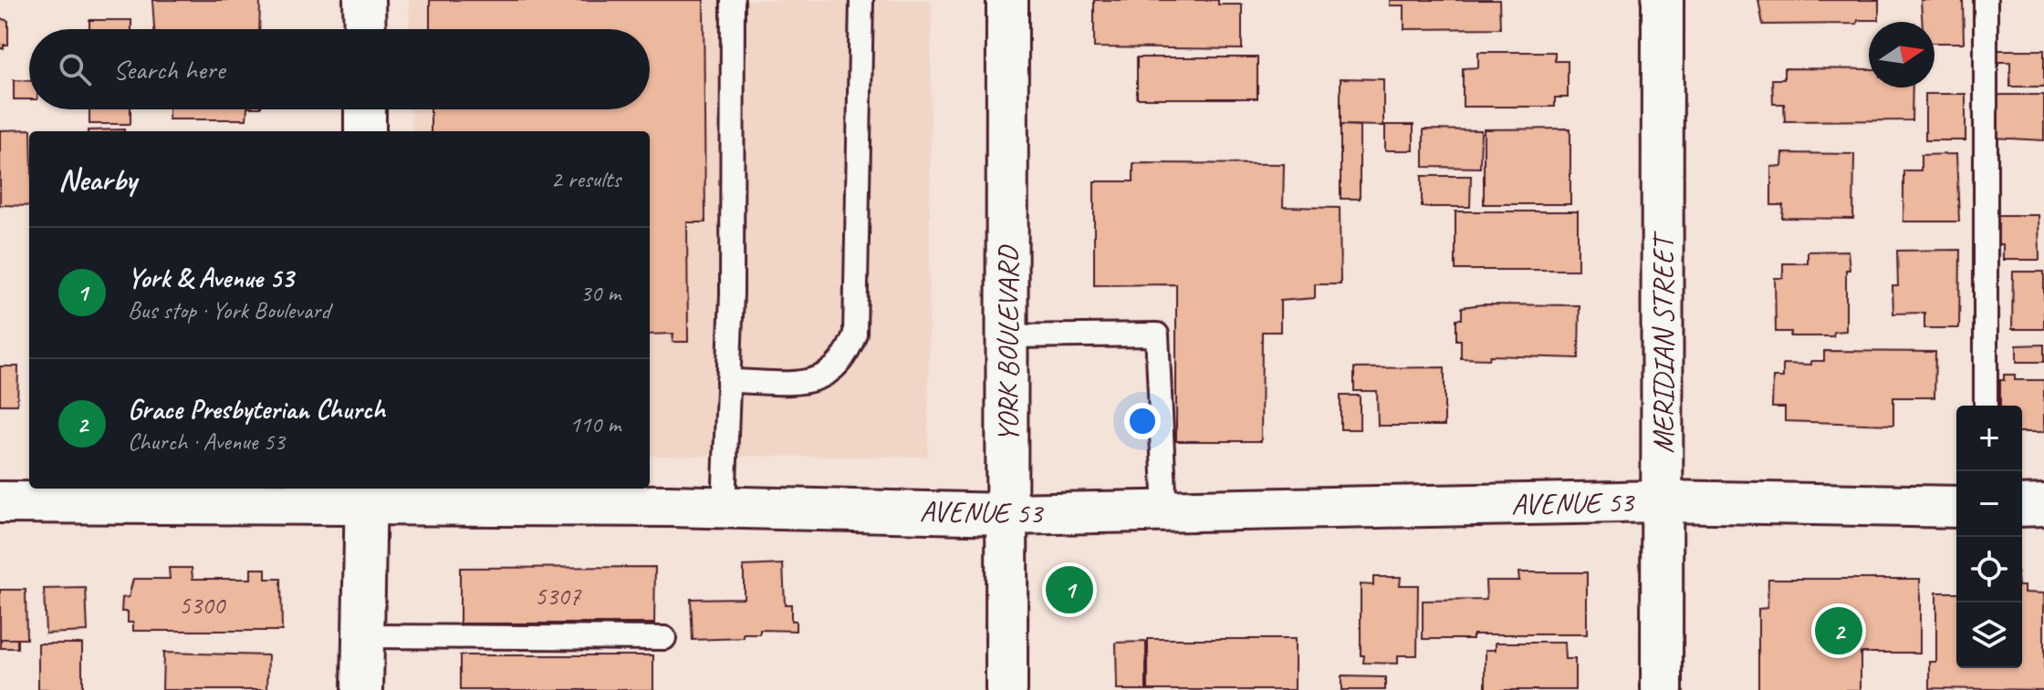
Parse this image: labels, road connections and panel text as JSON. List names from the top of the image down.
{
  "streets": {
    "street": ["YORK BOULEVARD", "MERIDIAN STREET", "AVENUE 53"]
  },
  "crossings": [
    ["YORK BOULEVARD", "AVENUE 53"],
    ["MERIDIAN STREET", "AVENUE 53"]
  ],
  "house_numbers": ["5307", "5300"],
  "north": "right",
  "page": {
    "search": "Search here",
    "heading": ["Nearby", "2 results"],
    "list": [
      {
        "mark": "1",
        "name": "York & Avenue 53",
        "note": "Bus stop · York Boulevard",
        "value": "30 m"
      },
      {
        "mark": "2",
        "name": "Grace Presbyterian Church",
        "note": "Church · Avenue 53",
        "value": "110 m"
      }
    ],
    "map_buttons": ["+", "−"],
    "pins": ["1", "2"]
  }
}
